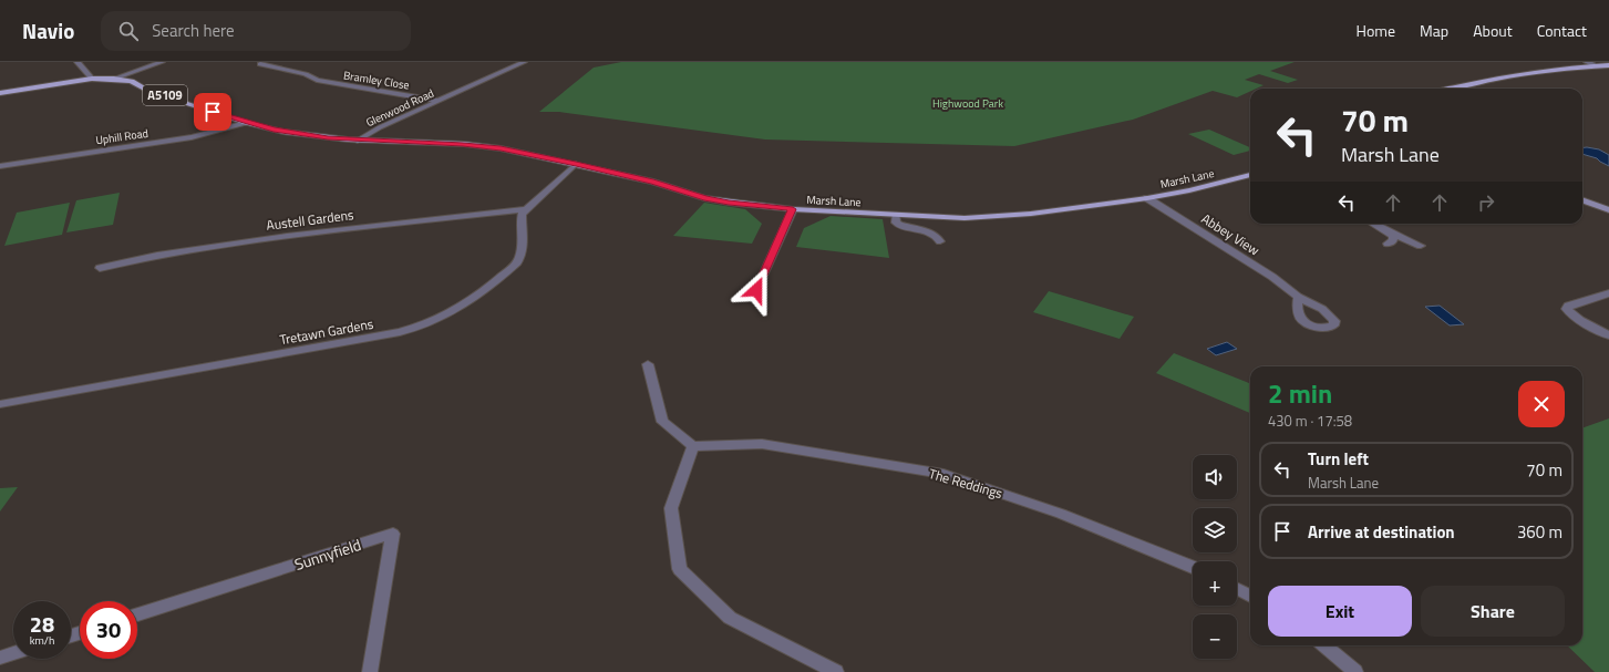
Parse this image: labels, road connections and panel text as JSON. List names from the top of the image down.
{
  "streets": {
    "main road": ["A5109", "Marsh Lane"],
    "street": [
      "Bramley Close",
      "Glenwood Road",
      "Uphill Road",
      "Austell Gardens",
      "Abbey View",
      "Tretawn Gardens",
      "The Reddings",
      "Sunnyfield"
    ]
  },
  "crossings": [
    ["Bramley Close", "Glenwood Road"],
    ["Glenwood Road", "Marsh Lane"],
    ["Uphill Road", "Marsh Lane"],
    ["Marsh Lane", "Abbey View"],
    ["Austell Gardens", "Tretawn Gardens"]
  ],
  "parks": ["Highwood Park"],
  "page": {
    "header": "Navio",
    "search": "Search here",
    "nav": [
      "Home",
      "Map",
      "About",
      "Contact"
    ],
    "turn": ["70 m", "Marsh Lane"],
    "heading": ["2 min", "430 m · 17:58"],
    "list": [
      {
        "name": "Turn left",
        "note": "Marsh Lane",
        "value": "70 m"
      },
      {
        "name": "Arrive at destination",
        "value": "360 m"
      }
    ],
    "map_buttons": ["+", "−"],
    "buttons": ["Exit", "Share"],
    "speed": "28 km/h",
    "limit": "30"
  }
}
